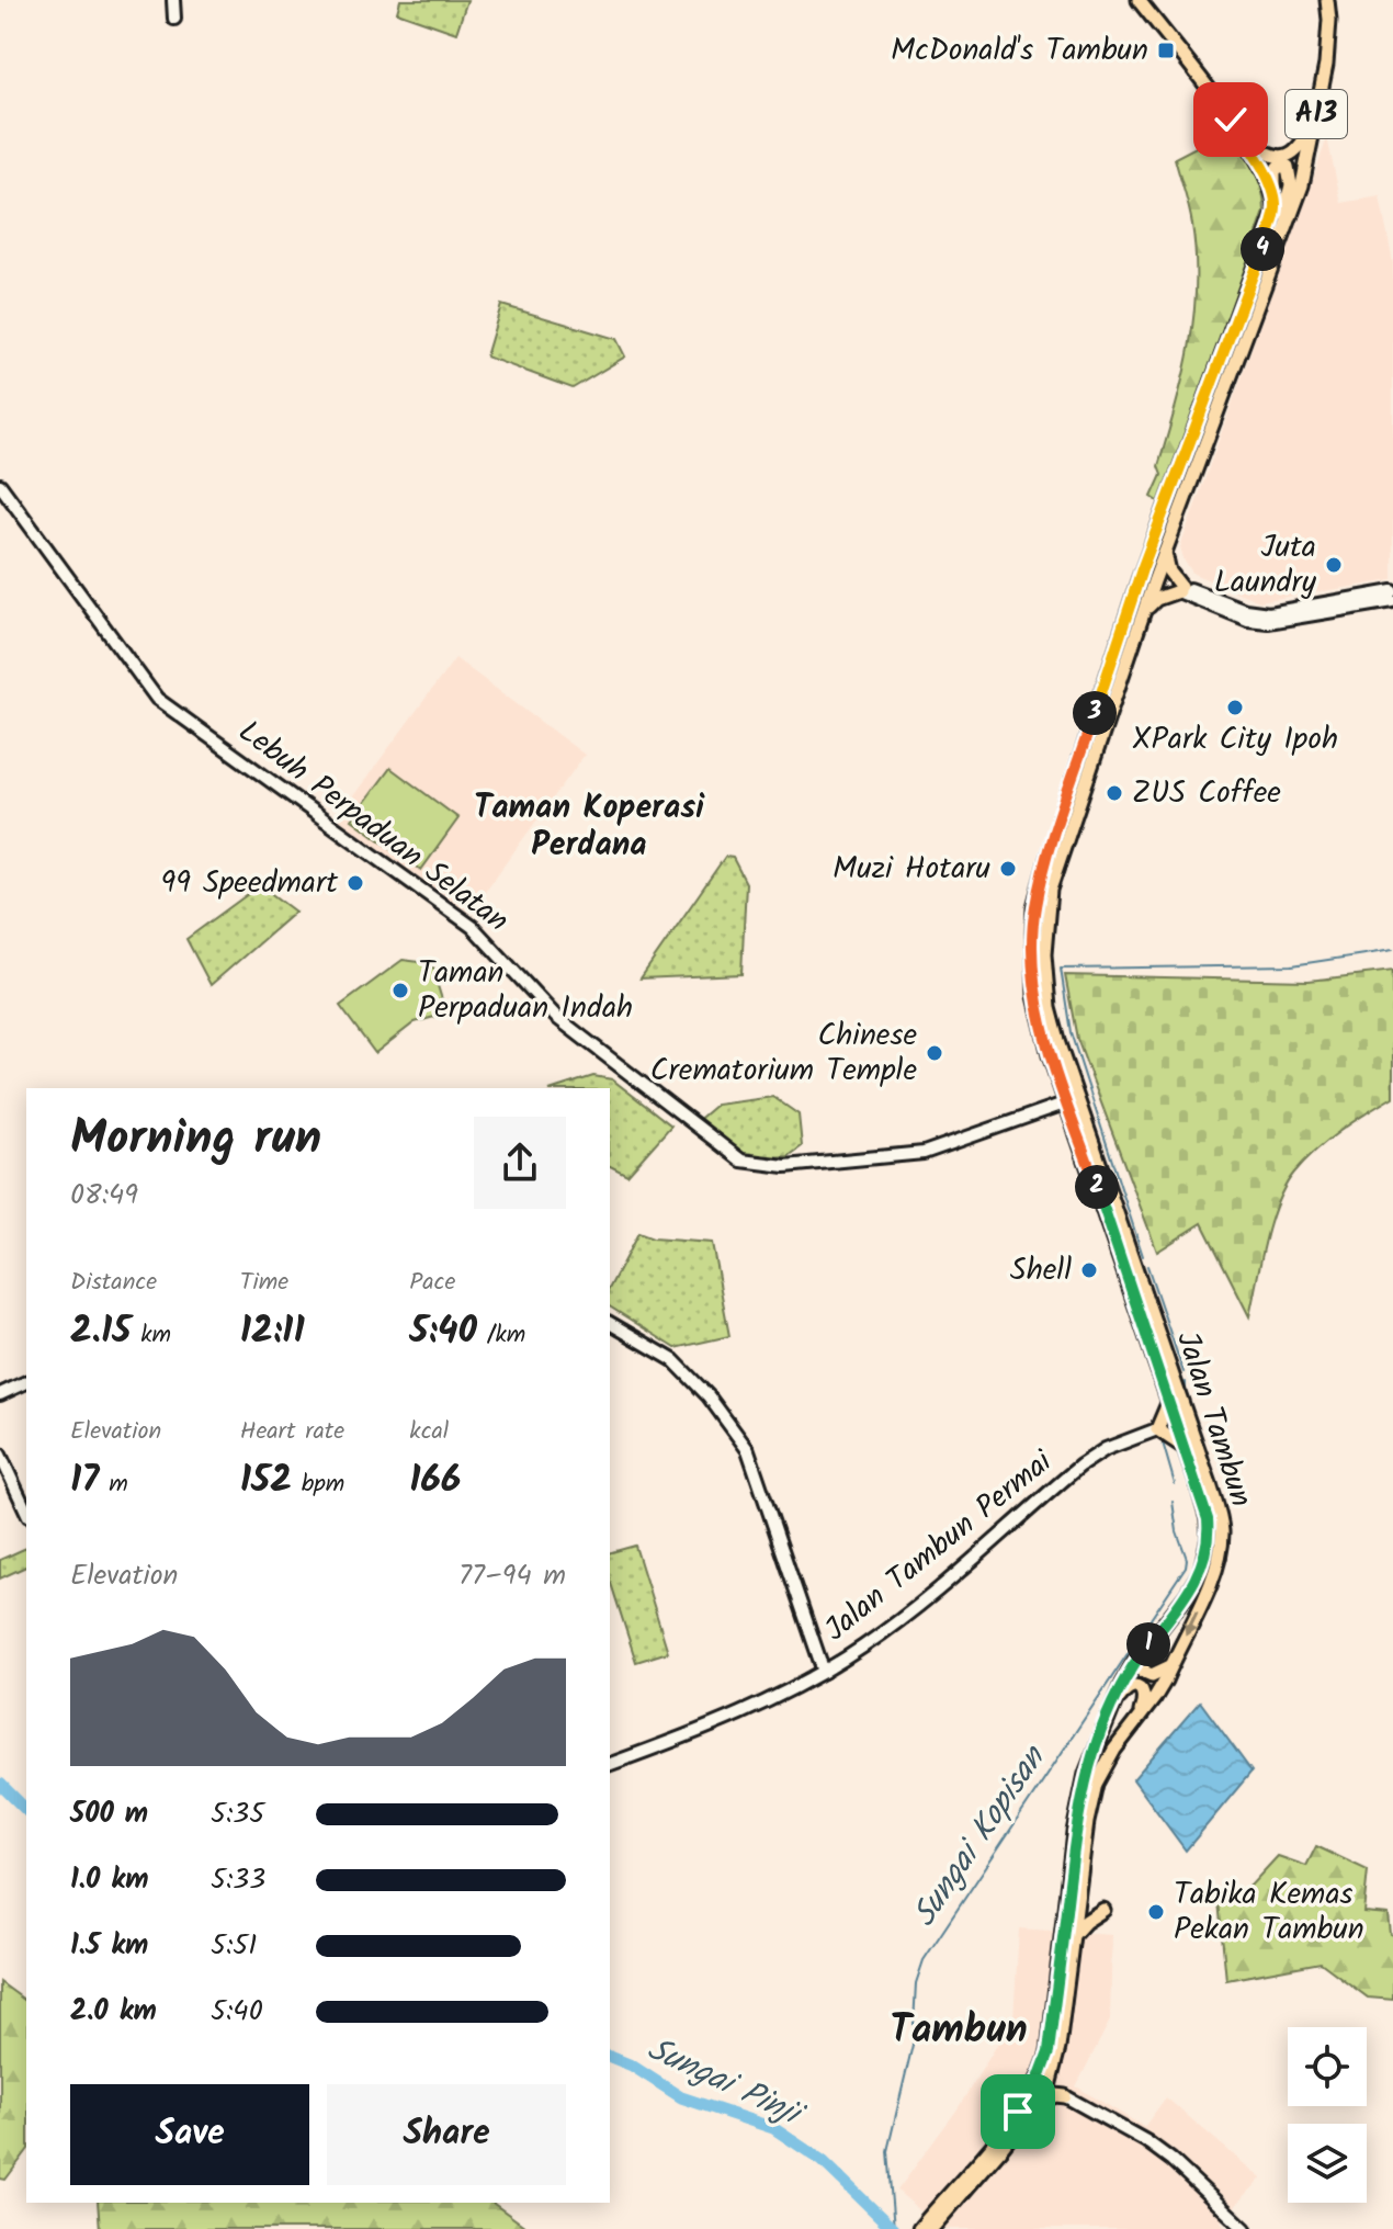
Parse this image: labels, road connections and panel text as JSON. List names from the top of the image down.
{
  "streets": {
    "main road": ["A13", "Jalan Tambun"],
    "street": ["Lebuh Perpaduan Selatan", "Jalan Tambun Permai"]
  },
  "crossings": [
    ["A13", "Jalan Tambun"],
    ["Lebuh Perpaduan Selatan", "Jalan Tambun"]
  ],
  "districts": ["Taman Koperasi Perdana", "Tambun"],
  "water": ["Sungai Kopisan", "Sungai Pinji"],
  "places": {
    "transit": ["McDonald's Tambun"],
    "other": [
      "Juta Laundry",
      "XPark City Ipoh",
      "ZUS Coffee",
      "Muzi Hotaru",
      "99 Speedmart",
      "Taman Perpaduan Indah",
      "Chinese Crematorium Temple",
      "Shell",
      "Tabika Kemas Pekan Tambun"
    ]
  },
  "page": {
    "pins": [
      "4",
      "3",
      "2",
      "1"
    ],
    "heading": ["Morning run", "08:49"],
    "stats": [
      ["Distance", "2.15 km"],
      ["Time", "12:11"],
      ["Pace", "5:40 /km"],
      ["Elevation", "17 m"],
      ["Heart rate", "152 bpm"],
      ["kcal", "166"]
    ],
    "chart": ["Elevation", "77–94 m"],
    "list": [
      {
        "name": "500 m",
        "note": "5:35"
      },
      {
        "name": "1.0 km",
        "note": "5:33"
      },
      {
        "name": "1.5 km",
        "note": "5:51"
      },
      {
        "name": "2.0 km",
        "note": "5:40"
      }
    ],
    "buttons": ["Save", "Share"]
  }
}
